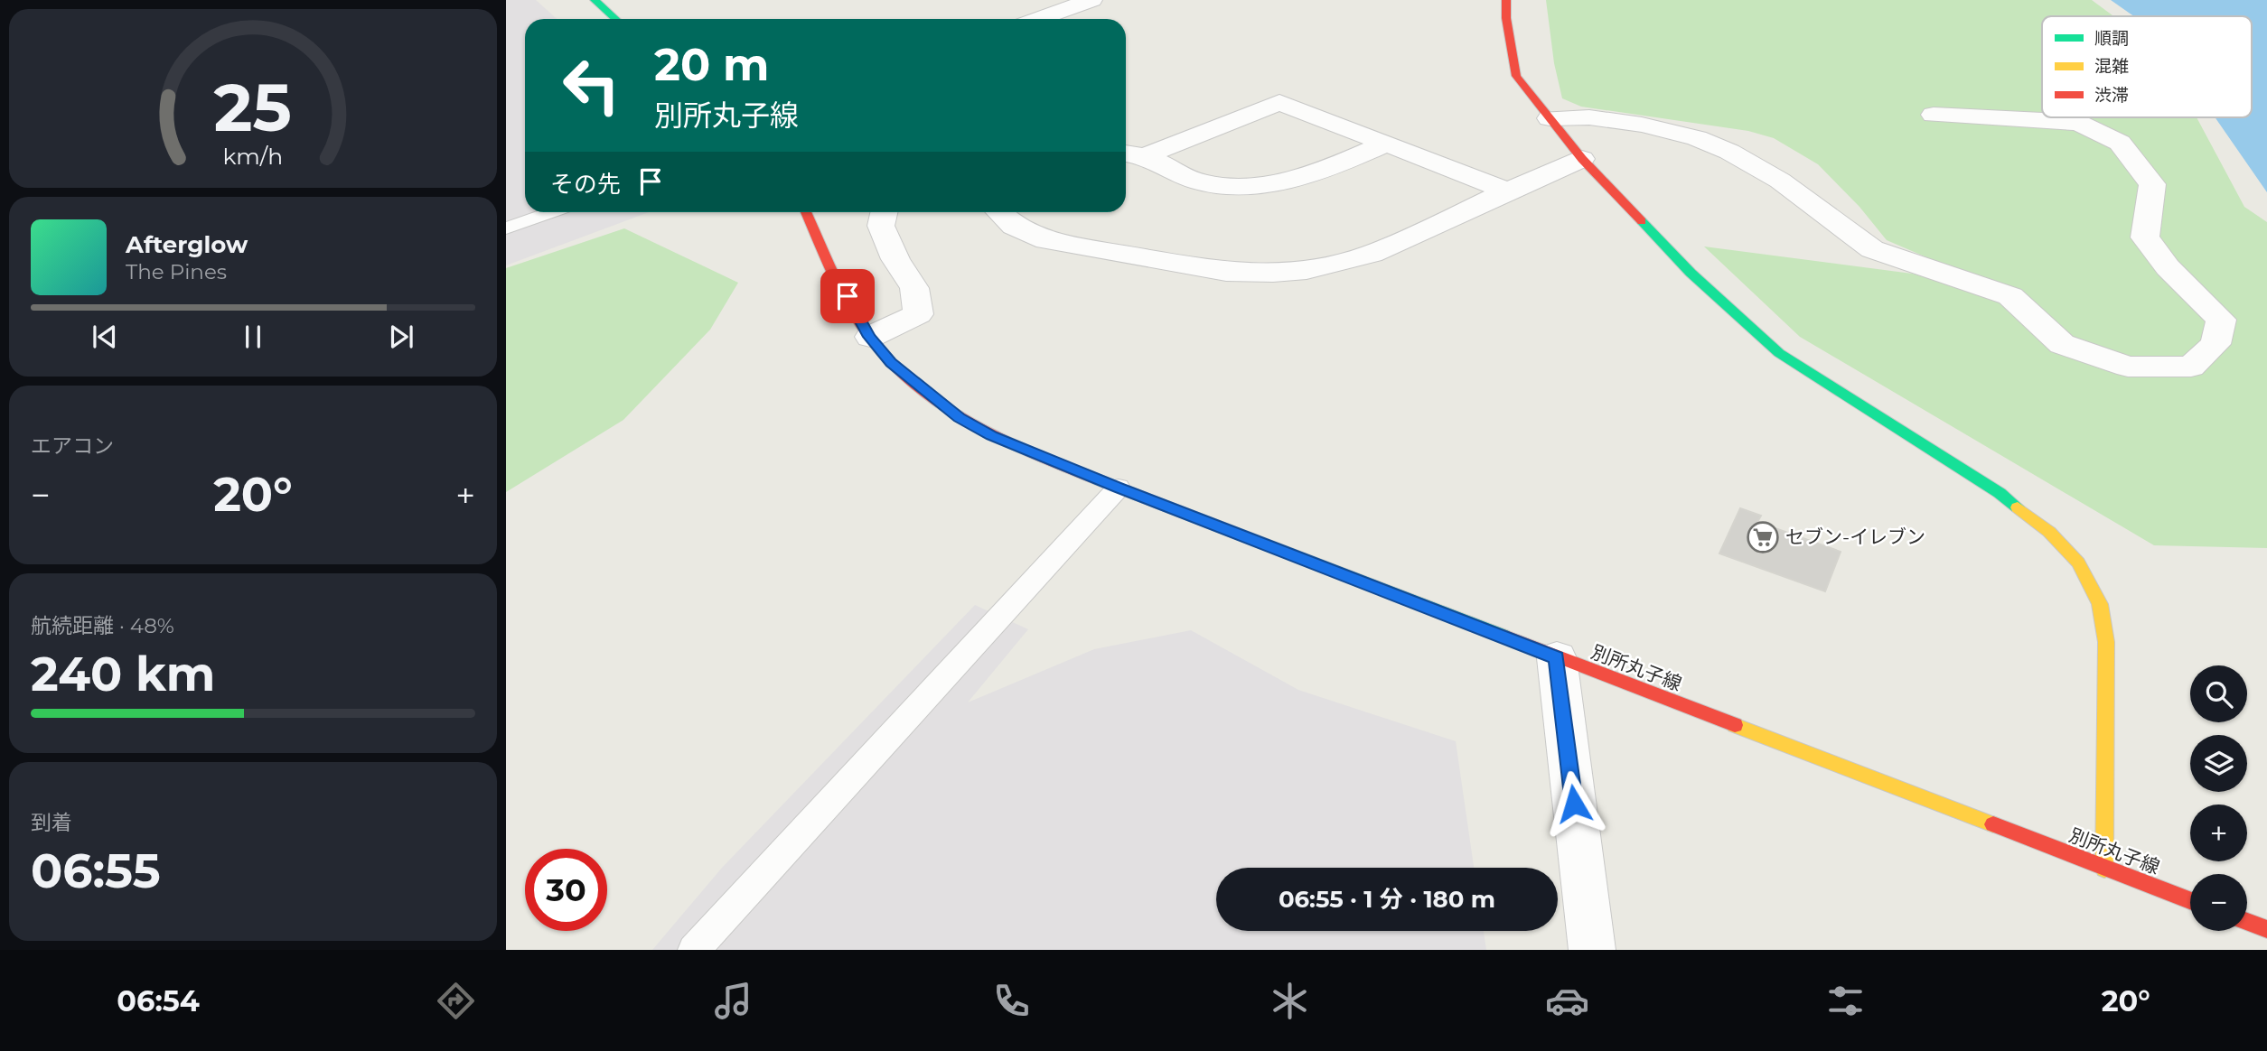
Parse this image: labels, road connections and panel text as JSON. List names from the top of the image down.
{
  "streets": {
    "main road": ["別所丸子線"]
  },
  "places": {
    "supermarket": ["セブン-イレブン"]
  },
  "legend": ["順調", "混雑", "渋滞"],
  "page": {
    "turn": ["20 m", "別所丸子線"],
    "then": "その先",
    "song": ["Afterglow", "The Pines"],
    "tile": [
      "エアコン",
      ["航続距離 · 48%", "240 km"],
      ["到着", "06:55"]
    ],
    "heat": ["−", "20°", "+"],
    "map_buttons": ["+", "−"],
    "limit": "30",
    "trip": "06:55 · 1 分 · 180 m",
    "tabs": ["06:54", "20°"],
    "gauge": ["25", "km/h"]
  }
}
